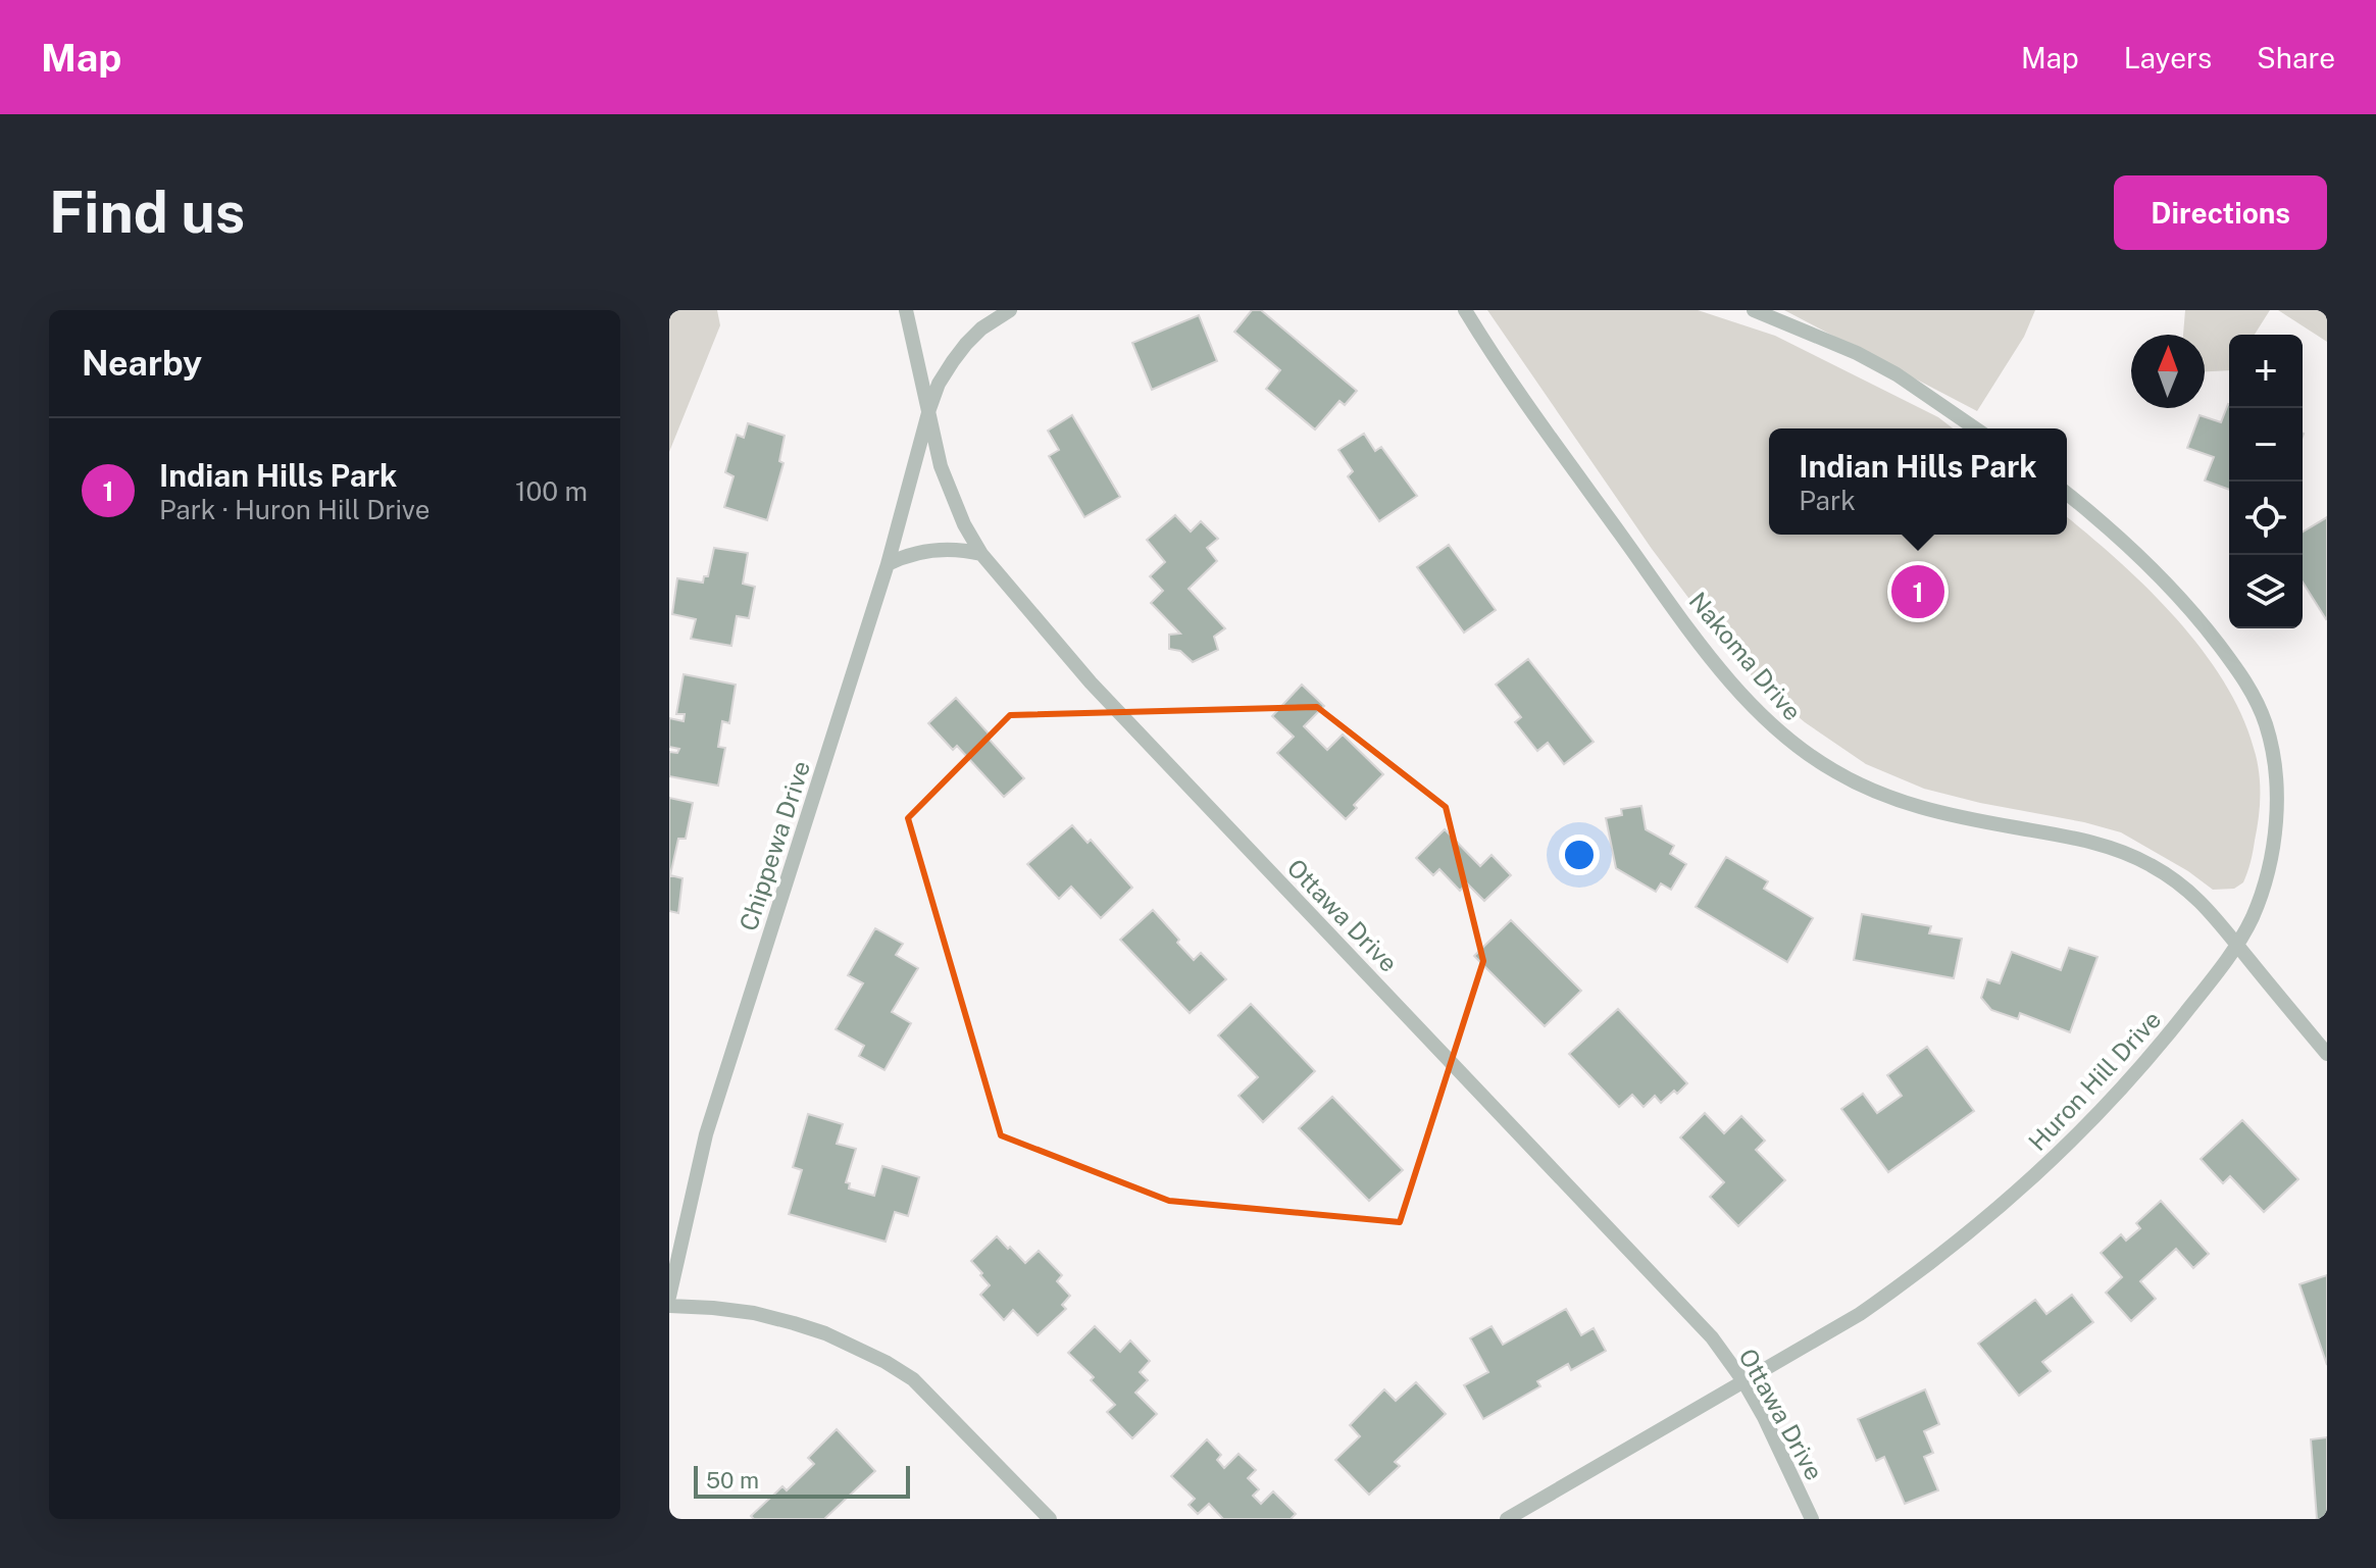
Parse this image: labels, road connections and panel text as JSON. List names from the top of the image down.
{
  "streets": {
    "street": [
      "Nakoma Drive",
      "Chippewa Drive",
      "Ottawa Drive",
      "Huron Hill Drive"
    ]
  },
  "crossings": [
    ["Nakoma Drive", "Huron Hill Drive"],
    ["Chippewa Drive", "Ottawa Drive"],
    ["Ottawa Drive", "Huron Hill Drive"]
  ],
  "scale_bar": "50 m",
  "north": "top",
  "page": {
    "header": "Map",
    "nav": ["Map", "Layers", "Share"],
    "buttons": "Directions",
    "title": "Find us",
    "heading": "Nearby",
    "map_buttons": ["+", "−"],
    "list": [
      {
        "mark": "1",
        "name": "Indian Hills Park",
        "note": "Park · Huron Hill Drive",
        "value": "100 m"
      }
    ],
    "popup": ["Indian Hills Park", "Park"],
    "pins": "1",
    "scale": "50 m"
  }
}
